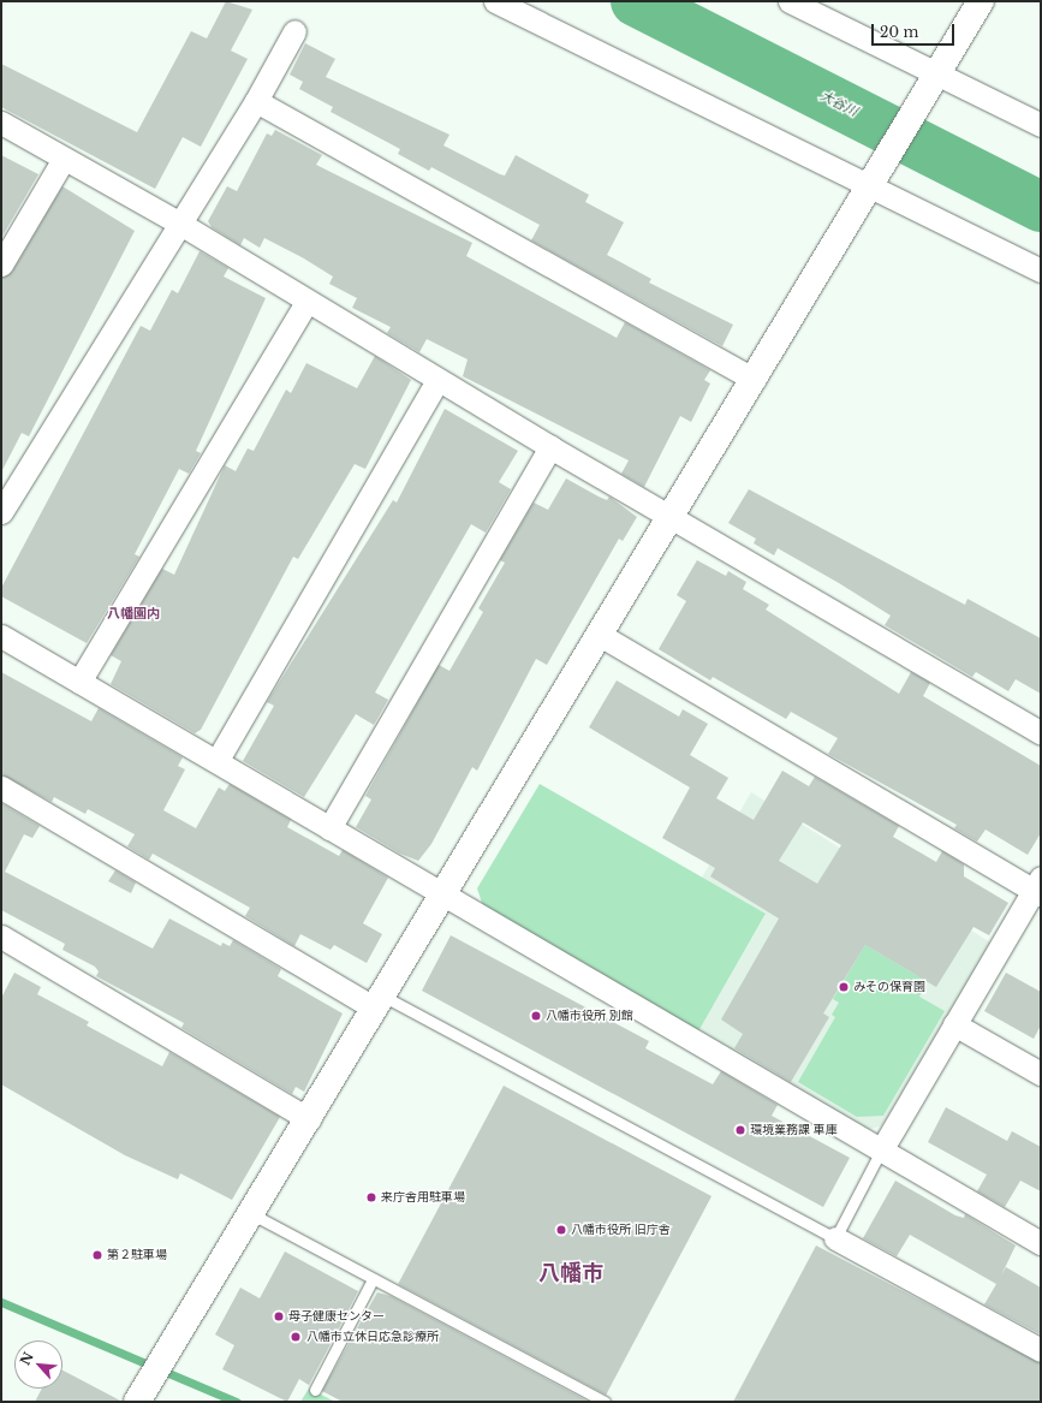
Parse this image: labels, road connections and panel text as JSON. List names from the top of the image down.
{
  "districts": ["八幡園内", "八幡市"],
  "water": ["大谷川"],
  "places": [
    "みその保育園",
    "八幡市役所 別館",
    "環境業務課 車庫",
    "来庁舎用駐車場",
    "八幡市役所 旧庁舎",
    "第２駐車場",
    "母子健康センター",
    "八幡市立休日応急診療所"
  ],
  "scale_bar": "20 m",
  "north": "top left"
}
